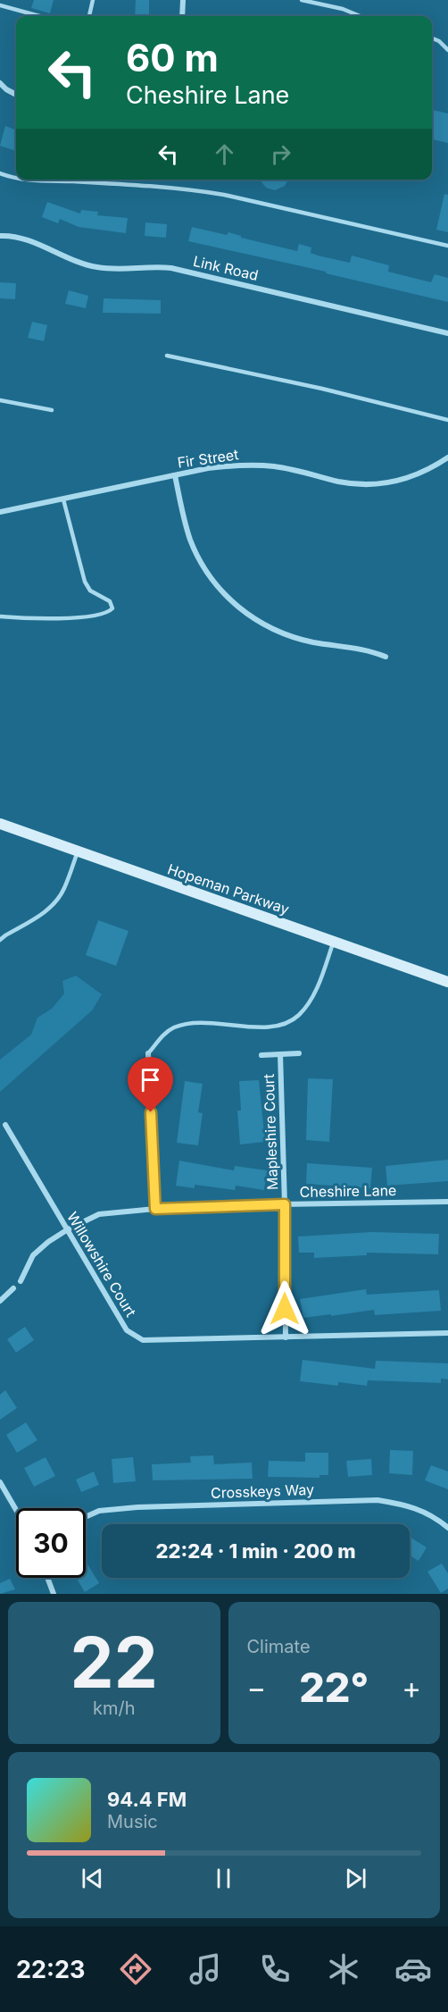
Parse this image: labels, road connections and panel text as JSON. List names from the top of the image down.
{
  "streets": {
    "main road": ["Hopeman Parkway"],
    "street": [
      "Link Road",
      "Fir Street",
      "Mapleshire Court",
      "Cheshire Lane",
      "Willowshire Court",
      "Crosskeys Way"
    ]
  },
  "crossings": [
    ["Mapleshire Court", "Cheshire Lane"],
    ["Mapleshire Court", "Willowshire Court"],
    ["Cheshire Lane", "Willowshire Court"]
  ],
  "page": {
    "turn": ["60 m", "Cheshire Lane"],
    "limit": "30",
    "trip": "22:24 · 1 min · 200 m",
    "tile": [
      ["22", "km/h"],
      "Climate"
    ],
    "heat": ["−", "22°", "+"],
    "song": ["94.4 FM", "Music"],
    "tabs": "22:23"
  }
}
